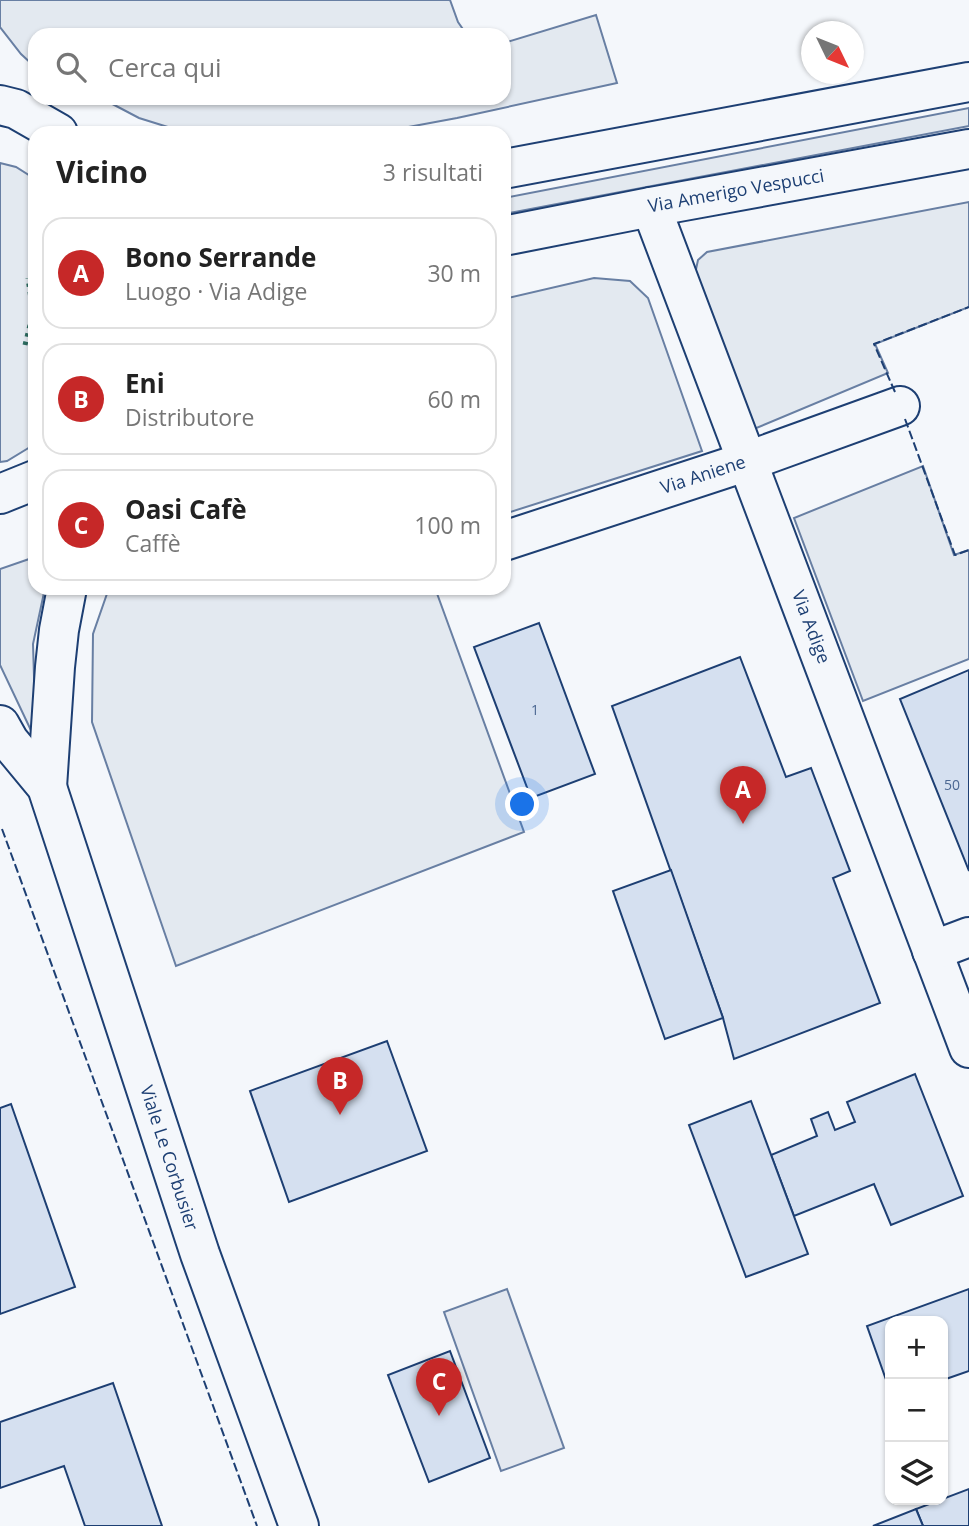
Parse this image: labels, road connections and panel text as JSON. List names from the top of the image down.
{
  "streets": {
    "street": [
      "Via Amerigo Vespucci",
      "Via Aniene",
      "Via Adige",
      "Viale Le Corbusier"
    ]
  },
  "crossings": [
    ["Via Amerigo Vespucci", "Via Adige"],
    ["Via Aniene", "Via Adige"]
  ],
  "house_numbers": ["1", "50"],
  "north": "bottom right",
  "page": {
    "search": "Cerca qui",
    "heading": ["Vicino", "3 risultati"],
    "list": [
      {
        "mark": "A",
        "name": "Bono Serrande",
        "note": "Luogo · Via Adige",
        "value": "30 m"
      },
      {
        "mark": "B",
        "name": "Eni",
        "note": "Distributore",
        "value": "60 m"
      },
      {
        "mark": "C",
        "name": "Oasi Cafè",
        "note": "Caffè",
        "value": "100 m"
      }
    ],
    "pins": ["A", "B", "C"],
    "map_buttons": ["+", "−"]
  }
}
